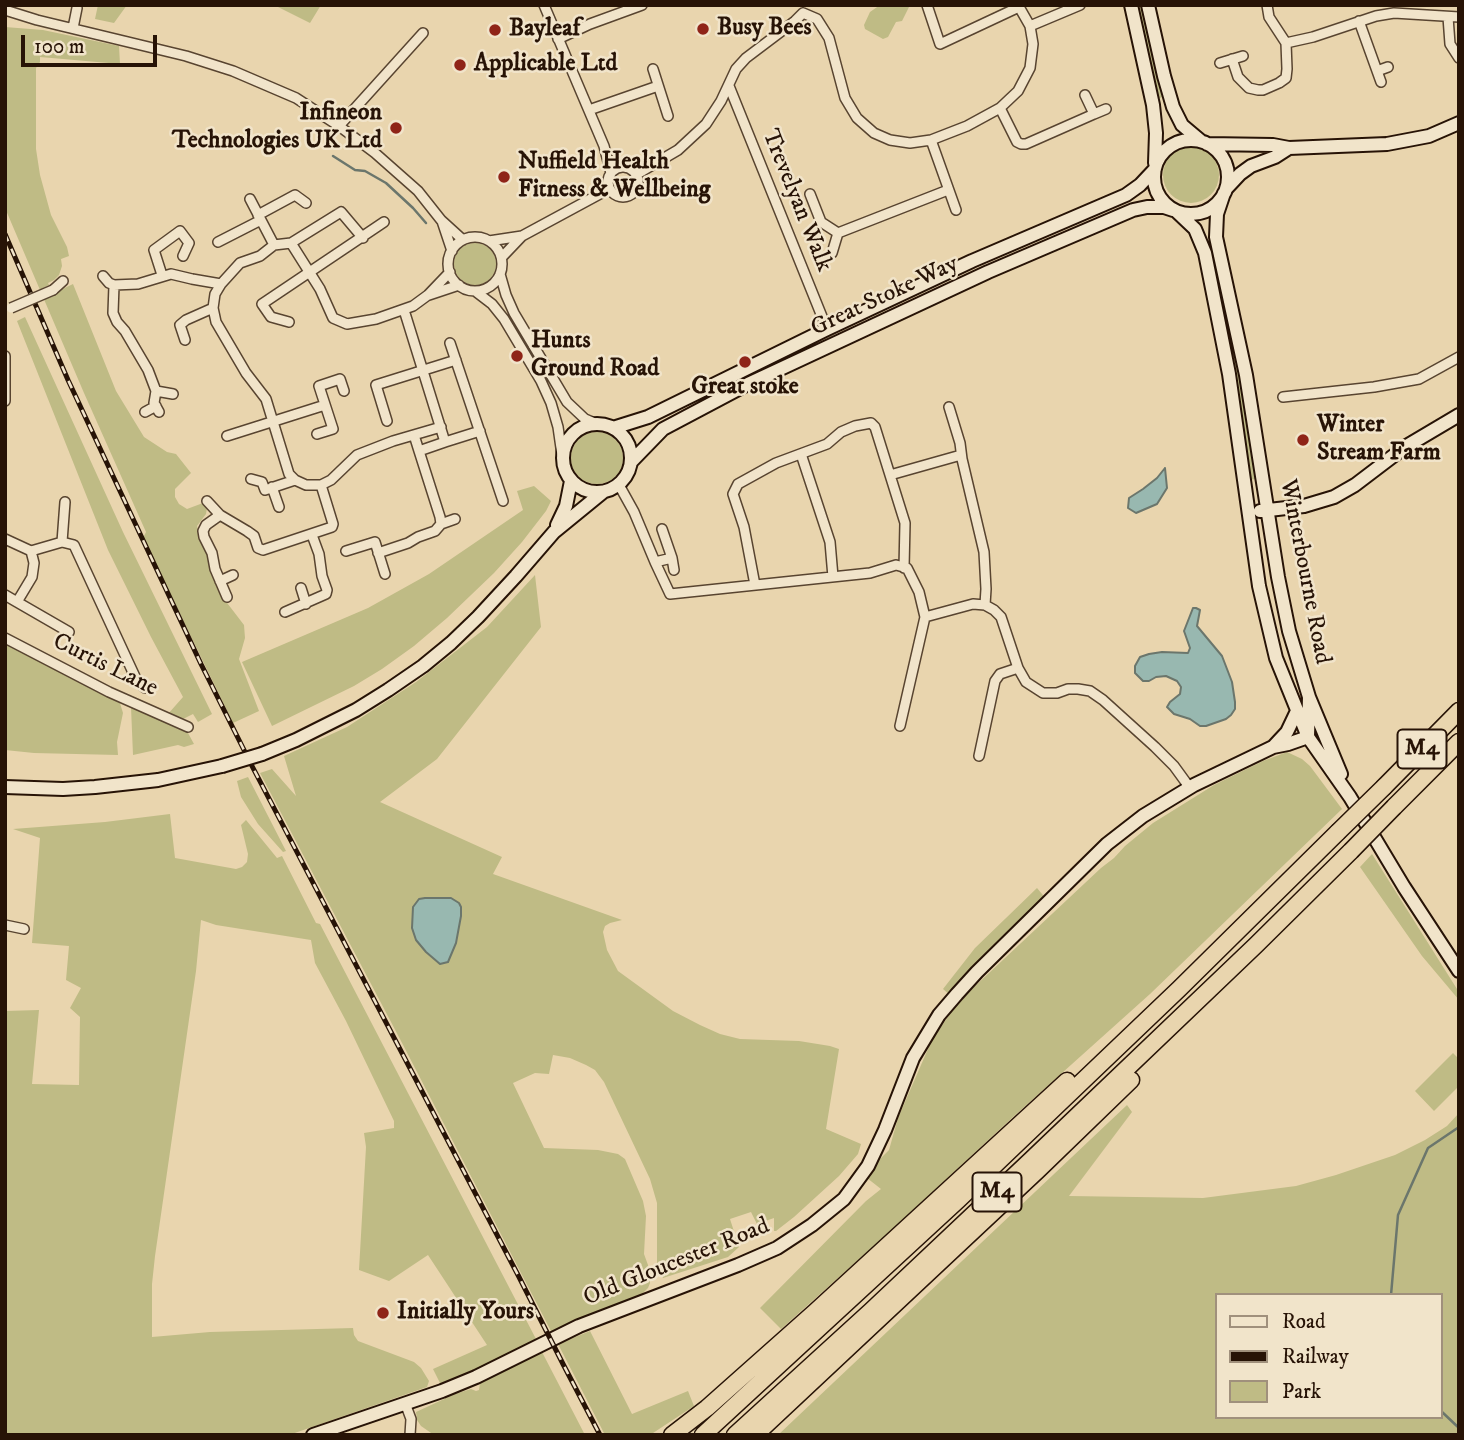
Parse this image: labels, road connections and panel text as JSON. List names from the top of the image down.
{
  "streets": {
    "highway": ["M4"],
    "main road": ["Great Stoke Way", "Winterbourne Road", "Old Gloucester Road"],
    "street": ["Trevelyan Walk", "Curtis Lane"]
  },
  "crossings": [
    ["Trevelyan Walk", "Great Stoke Way"],
    ["Great Stoke Way", "Winterbourne Road"],
    ["Winterbourne Road", "Old Gloucester Road"]
  ],
  "places": [
    "Busy Bees",
    "Bayleaf",
    "Applicable Ltd",
    "Infineon Technologies UK Ltd",
    "Nuffield Health Fitness & Wellbeing",
    "Hunts Ground Road",
    "Great stoke",
    "Winter Stream Farm",
    "Initially Yours"
  ],
  "legend": ["Road", "Railway", "Park"],
  "scale_bar": "100 m"
}
